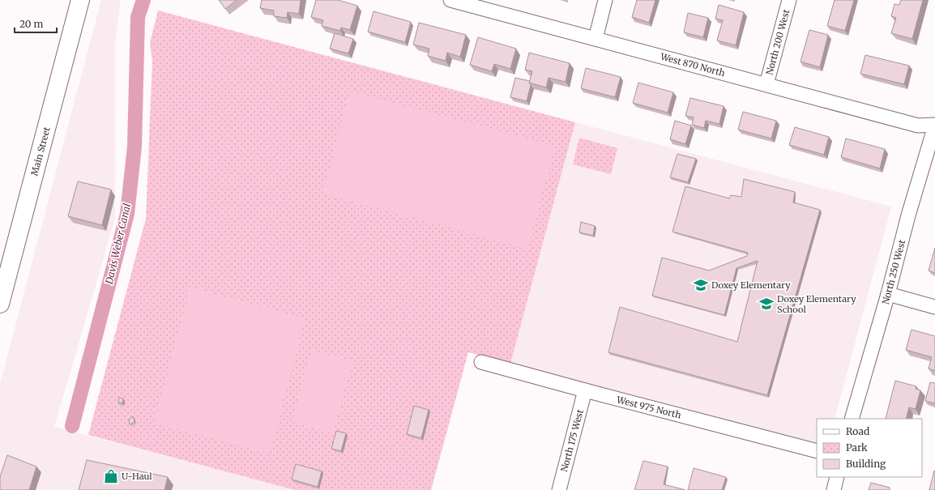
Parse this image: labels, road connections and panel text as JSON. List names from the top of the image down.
{
  "streets": {
    "main road": ["Main Street"],
    "street": [
      "North 200 West",
      "West 870 North",
      "North 250 West",
      "West 975 North",
      "North 175 West"
    ]
  },
  "crossings": [
    ["North 200 West", "West 870 North"],
    ["West 870 North", "North 250 West"],
    ["West 975 North", "North 175 West"]
  ],
  "water": ["Davis Weber Canal"],
  "places": {
    "school or university": ["Doxey Elementary", "Doxey Elementary School"],
    "shop": ["U-Haul"]
  },
  "legend": ["Road", "Park", "Building"],
  "scale_bar": "20 m"
}
